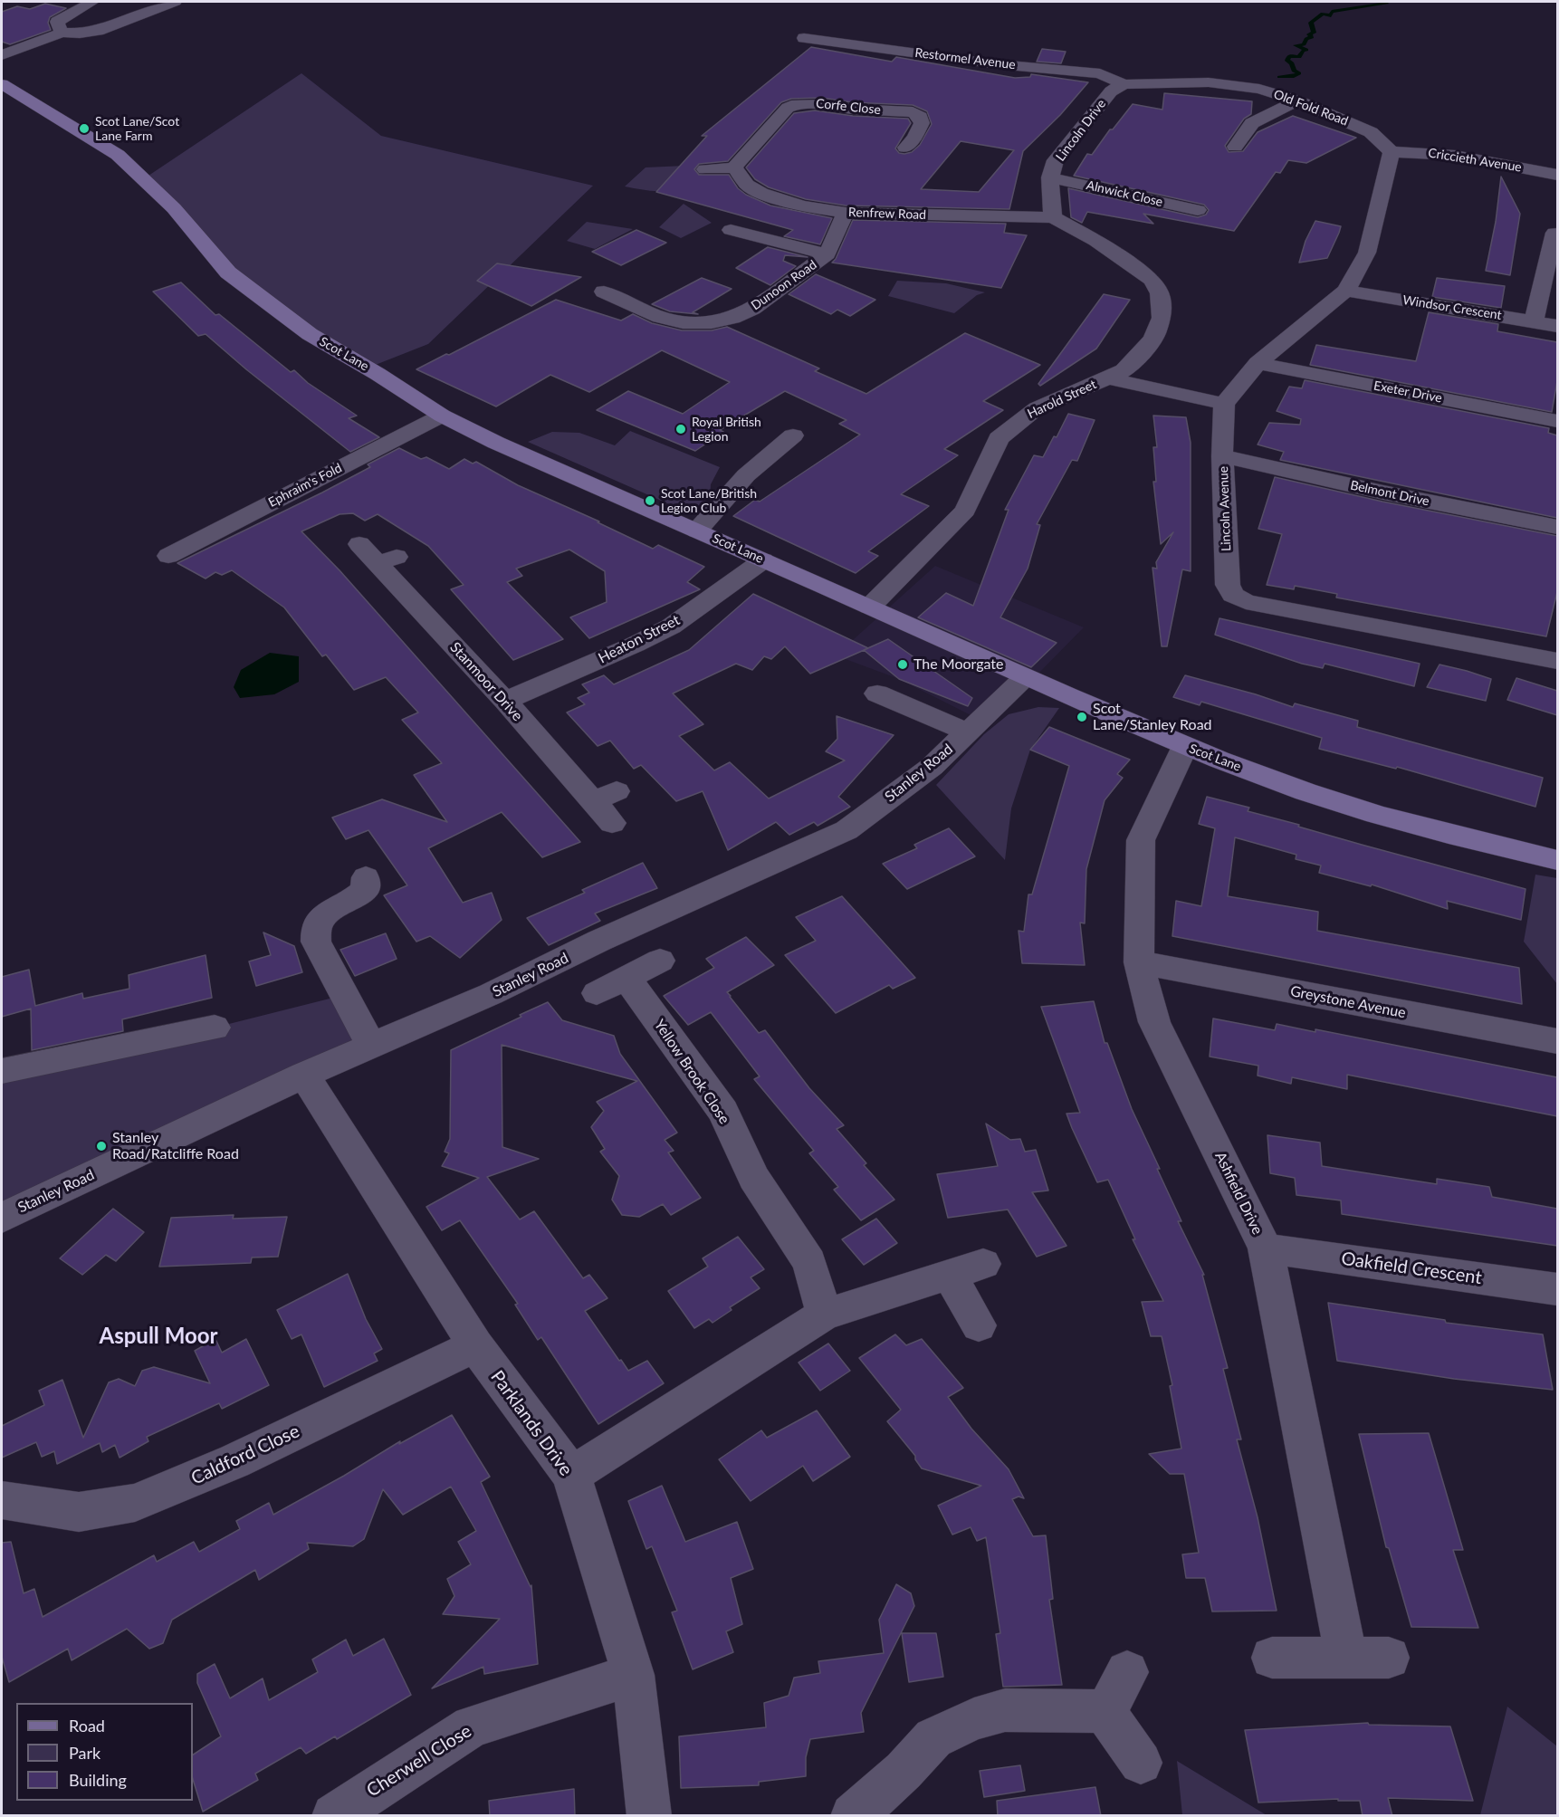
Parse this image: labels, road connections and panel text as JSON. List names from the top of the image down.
{
  "streets": {
    "main road": ["Scot Lane"],
    "street": [
      "Restormel Avenue",
      "Corfe Close",
      "Old Fold Road",
      "Lincoln Drive",
      "Criccieth Avenue",
      "Alnwick Close",
      "Renfrew Road",
      "Dunoon Road",
      "Windsor Crescent",
      "Exeter Drive",
      "Harold Street",
      "Ephraim's Fold",
      "Belmont Drive",
      "Lincoln Avenue",
      "Heaton Street",
      "Stanmoor Drive",
      "Stanley Road",
      "Greystone Avenue",
      "Yellow Brook Close",
      "Ashfield Drive",
      "Oakfield Crescent",
      "Parklands Drive",
      "Caldford Close",
      "Cherwell Close"
    ]
  },
  "crossings": [
    ["Restormel Avenue", "Old Fold Road"],
    ["Restormel Avenue", "Lincoln Drive"],
    ["Corfe Close", "Renfrew Road"],
    ["Old Fold Road", "Lincoln Drive"],
    ["Old Fold Road", "Criccieth Avenue"],
    ["Lincoln Drive", "Alnwick Close"],
    ["Lincoln Drive", "Renfrew Road"],
    ["Lincoln Drive", "Harold Street"],
    ["Renfrew Road", "Dunoon Road"],
    ["Renfrew Road", "Harold Street"],
    ["Scot Lane", "Harold Street"],
    ["Scot Lane", "Ephraim's Fold"],
    ["Scot Lane", "Heaton Street"],
    ["Scot Lane", "Stanley Road"],
    ["Scot Lane", "Ashfield Drive"],
    ["Belmont Drive", "Lincoln Avenue"],
    ["Heaton Street", "Stanmoor Drive"],
    ["Stanley Road", "Parklands Drive"],
    ["Greystone Avenue", "Ashfield Drive"],
    ["Ashfield Drive", "Oakfield Crescent"],
    ["Parklands Drive", "Caldford Close"],
    ["Parklands Drive", "Cherwell Close"]
  ],
  "districts": ["Aspull Moor"],
  "places": [
    "Scot Lane/Scot Lane Farm",
    "Royal British Legion",
    "Scot Lane/British Legion Club",
    "The Moorgate",
    "Scot Lane/Stanley Road",
    "Stanley Road/Ratcliffe Road"
  ],
  "legend": ["Road", "Park", "Building"]
}
